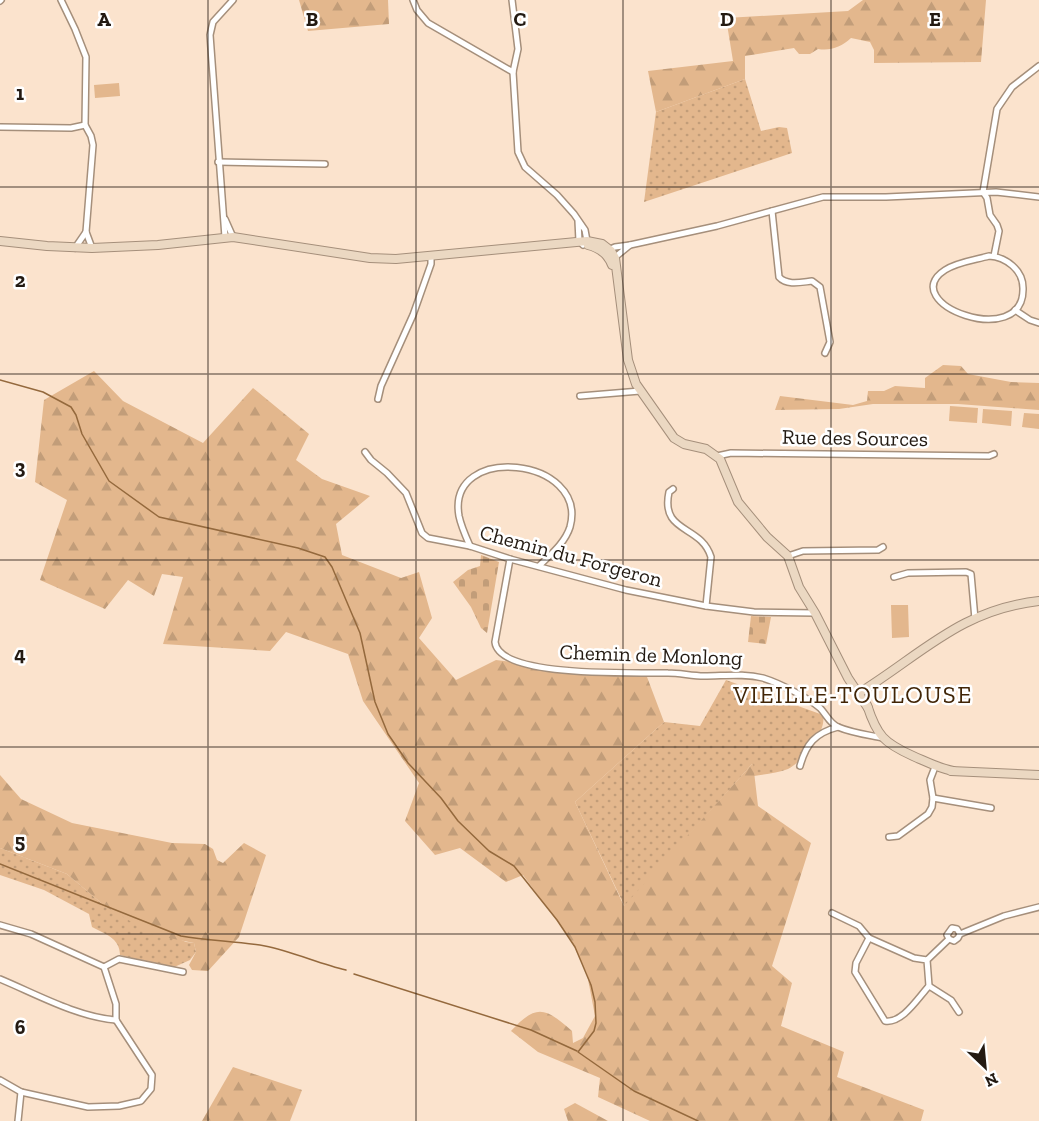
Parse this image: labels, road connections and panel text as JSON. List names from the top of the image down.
{
  "streets": {
    "street": ["Rue des Sources", "Chemin du Forgeron", "Chemin de Monlong"]
  },
  "crossings": [
    ["Chemin du Forgeron", "Chemin de Monlong"]
  ],
  "districts": ["VIEILLE-TOULOUSE"],
  "north": "bottom right",
  "grid": {
    "columns": [
      "A",
      "B",
      "C",
      "D",
      "E"
    ],
    "rows": [
      "1",
      "2",
      "3",
      "4",
      "5",
      "6"
    ]
  }
}
